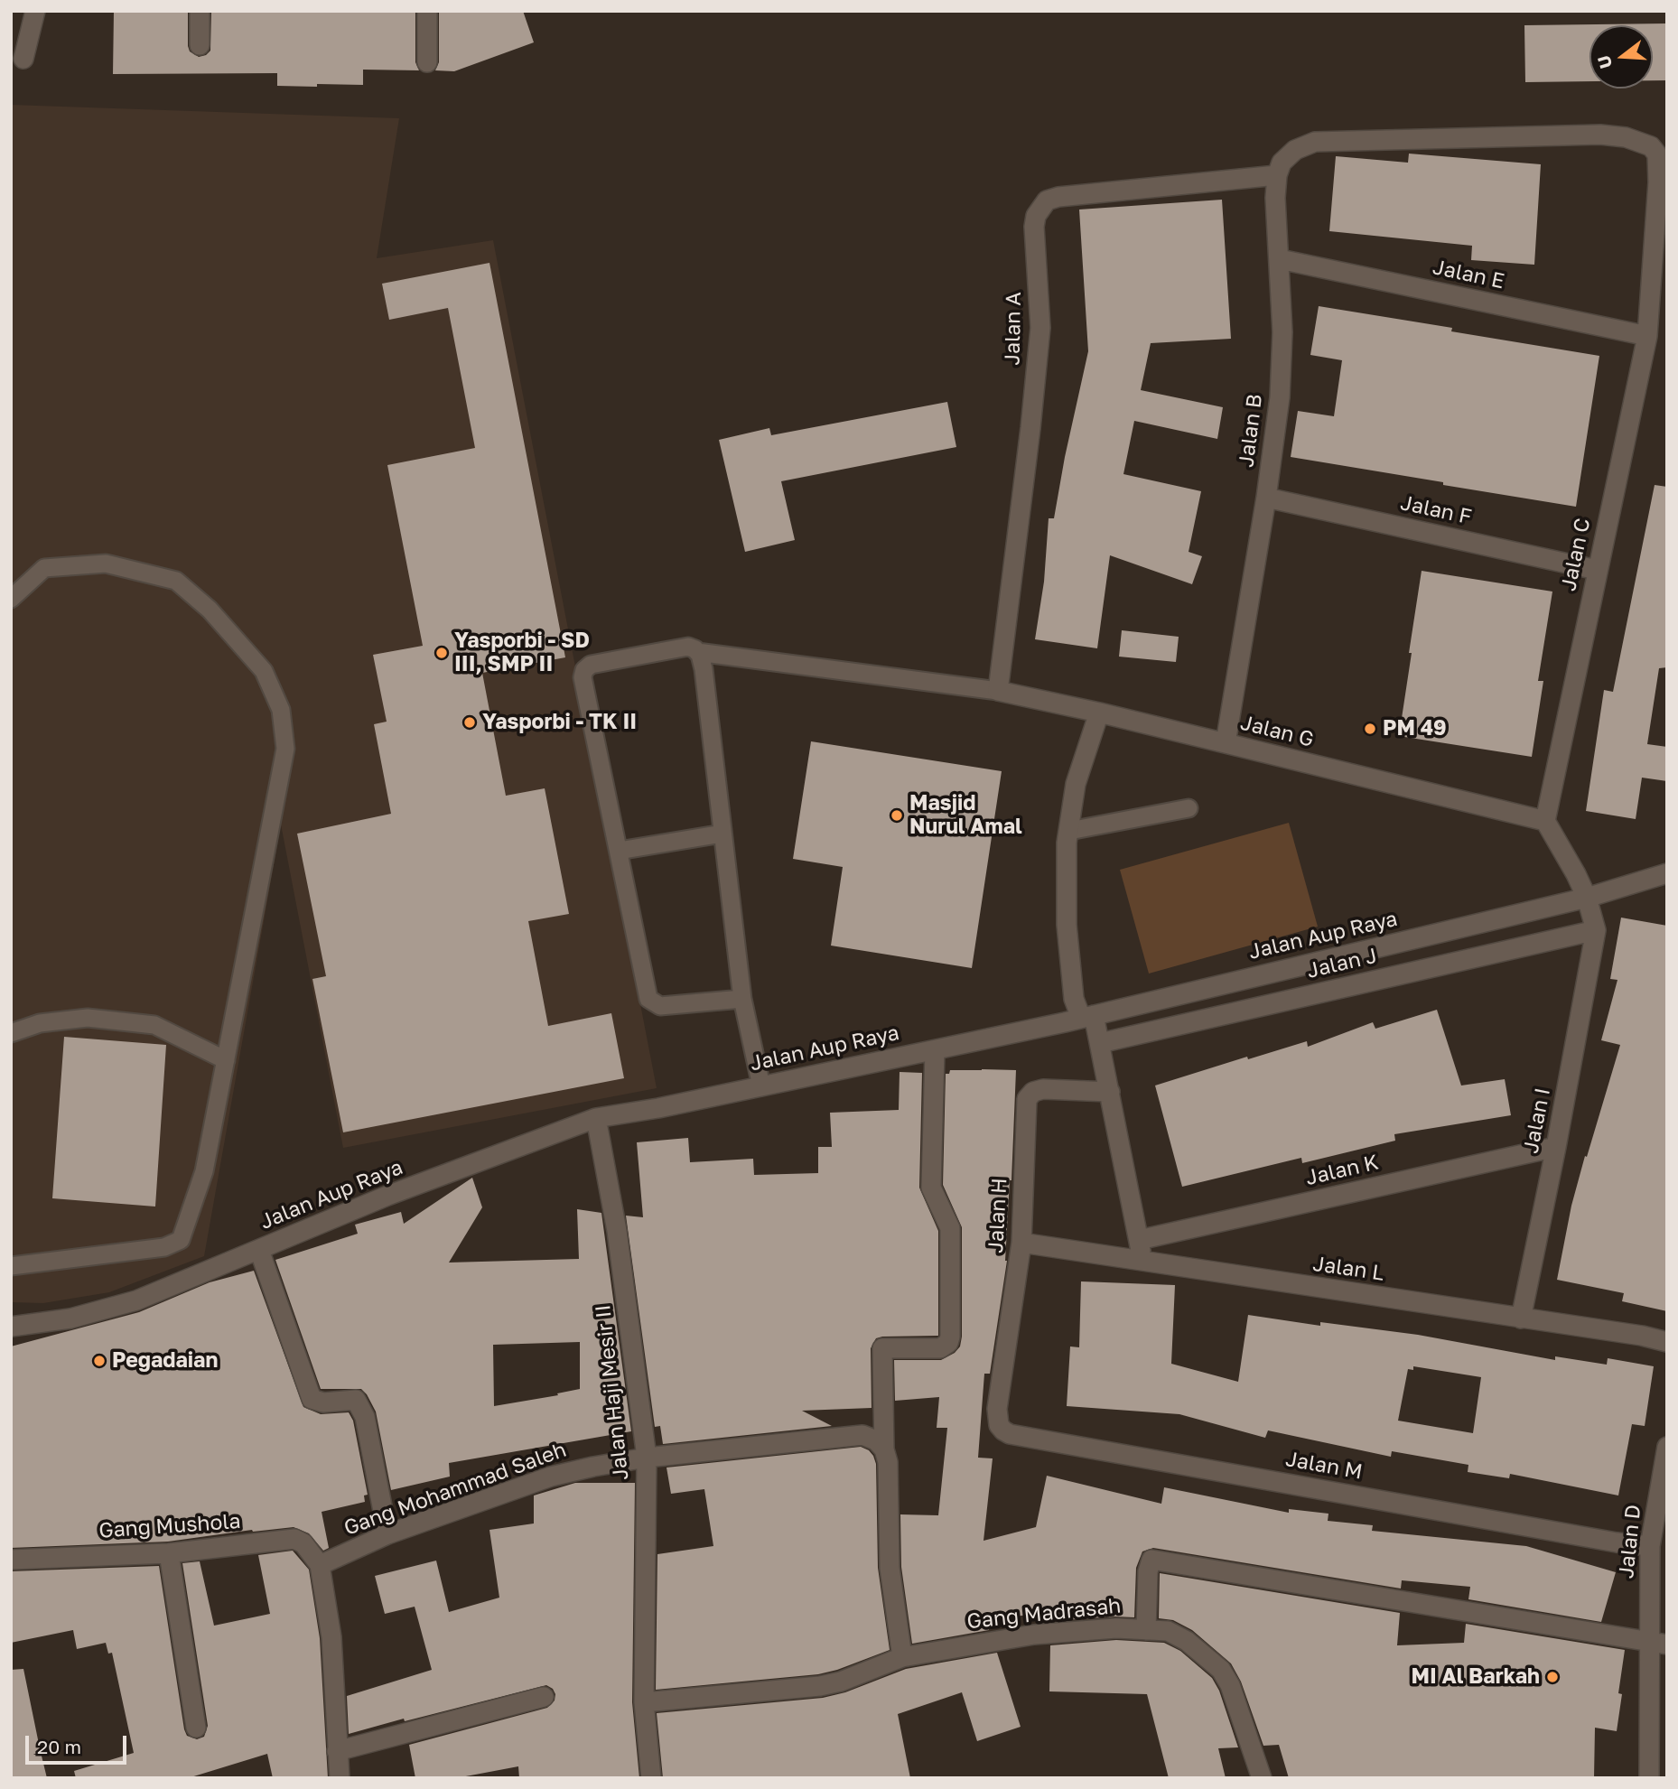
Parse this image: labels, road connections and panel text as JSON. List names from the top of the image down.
{
  "streets": {
    "street": [
      "Jalan E",
      "Jalan A",
      "Jalan B",
      "Jalan F",
      "Jalan C",
      "Jalan G",
      "Jalan Aup Raya",
      "Jalan J",
      "Jalan I",
      "Jalan K",
      "Jalan H",
      "Jalan L",
      "Jalan Haji Mesir II",
      "Jalan M",
      "Gang Mohammad Saleh",
      "Gang Mushola",
      "Jalan D",
      "Gang Madrasah"
    ]
  },
  "crossings": [
    ["Jalan E", "Jalan B"],
    ["Jalan E", "Jalan C"],
    ["Jalan A", "Jalan B"],
    ["Jalan A", "Jalan C"],
    ["Jalan A", "Jalan G"],
    ["Jalan B", "Jalan F"],
    ["Jalan B", "Jalan C"],
    ["Jalan B", "Jalan G"],
    ["Jalan F", "Jalan C"],
    ["Jalan C", "Jalan G"],
    ["Jalan Aup Raya", "Jalan Haji Mesir II"],
    ["Jalan J", "Jalan I"],
    ["Jalan I", "Jalan K"],
    ["Jalan I", "Jalan L"],
    ["Jalan H", "Jalan L"],
    ["Jalan H", "Jalan M"],
    ["Jalan Haji Mesir II", "Gang Mohammad Saleh"],
    ["Jalan Haji Mesir II", "Gang Madrasah"],
    ["Jalan M", "Jalan D"],
    ["Gang Mohammad Saleh", "Gang Mushola"],
    ["Jalan D", "Gang Madrasah"]
  ],
  "places": [
    "Yasporbi - SD III, SMP II",
    "Yasporbi - TK II",
    "PM 49",
    "Masjid Nurul Amal",
    "Pegadaian",
    "MI Al Barkah"
  ],
  "scale_bar": "20 m",
  "north": "left"
}
